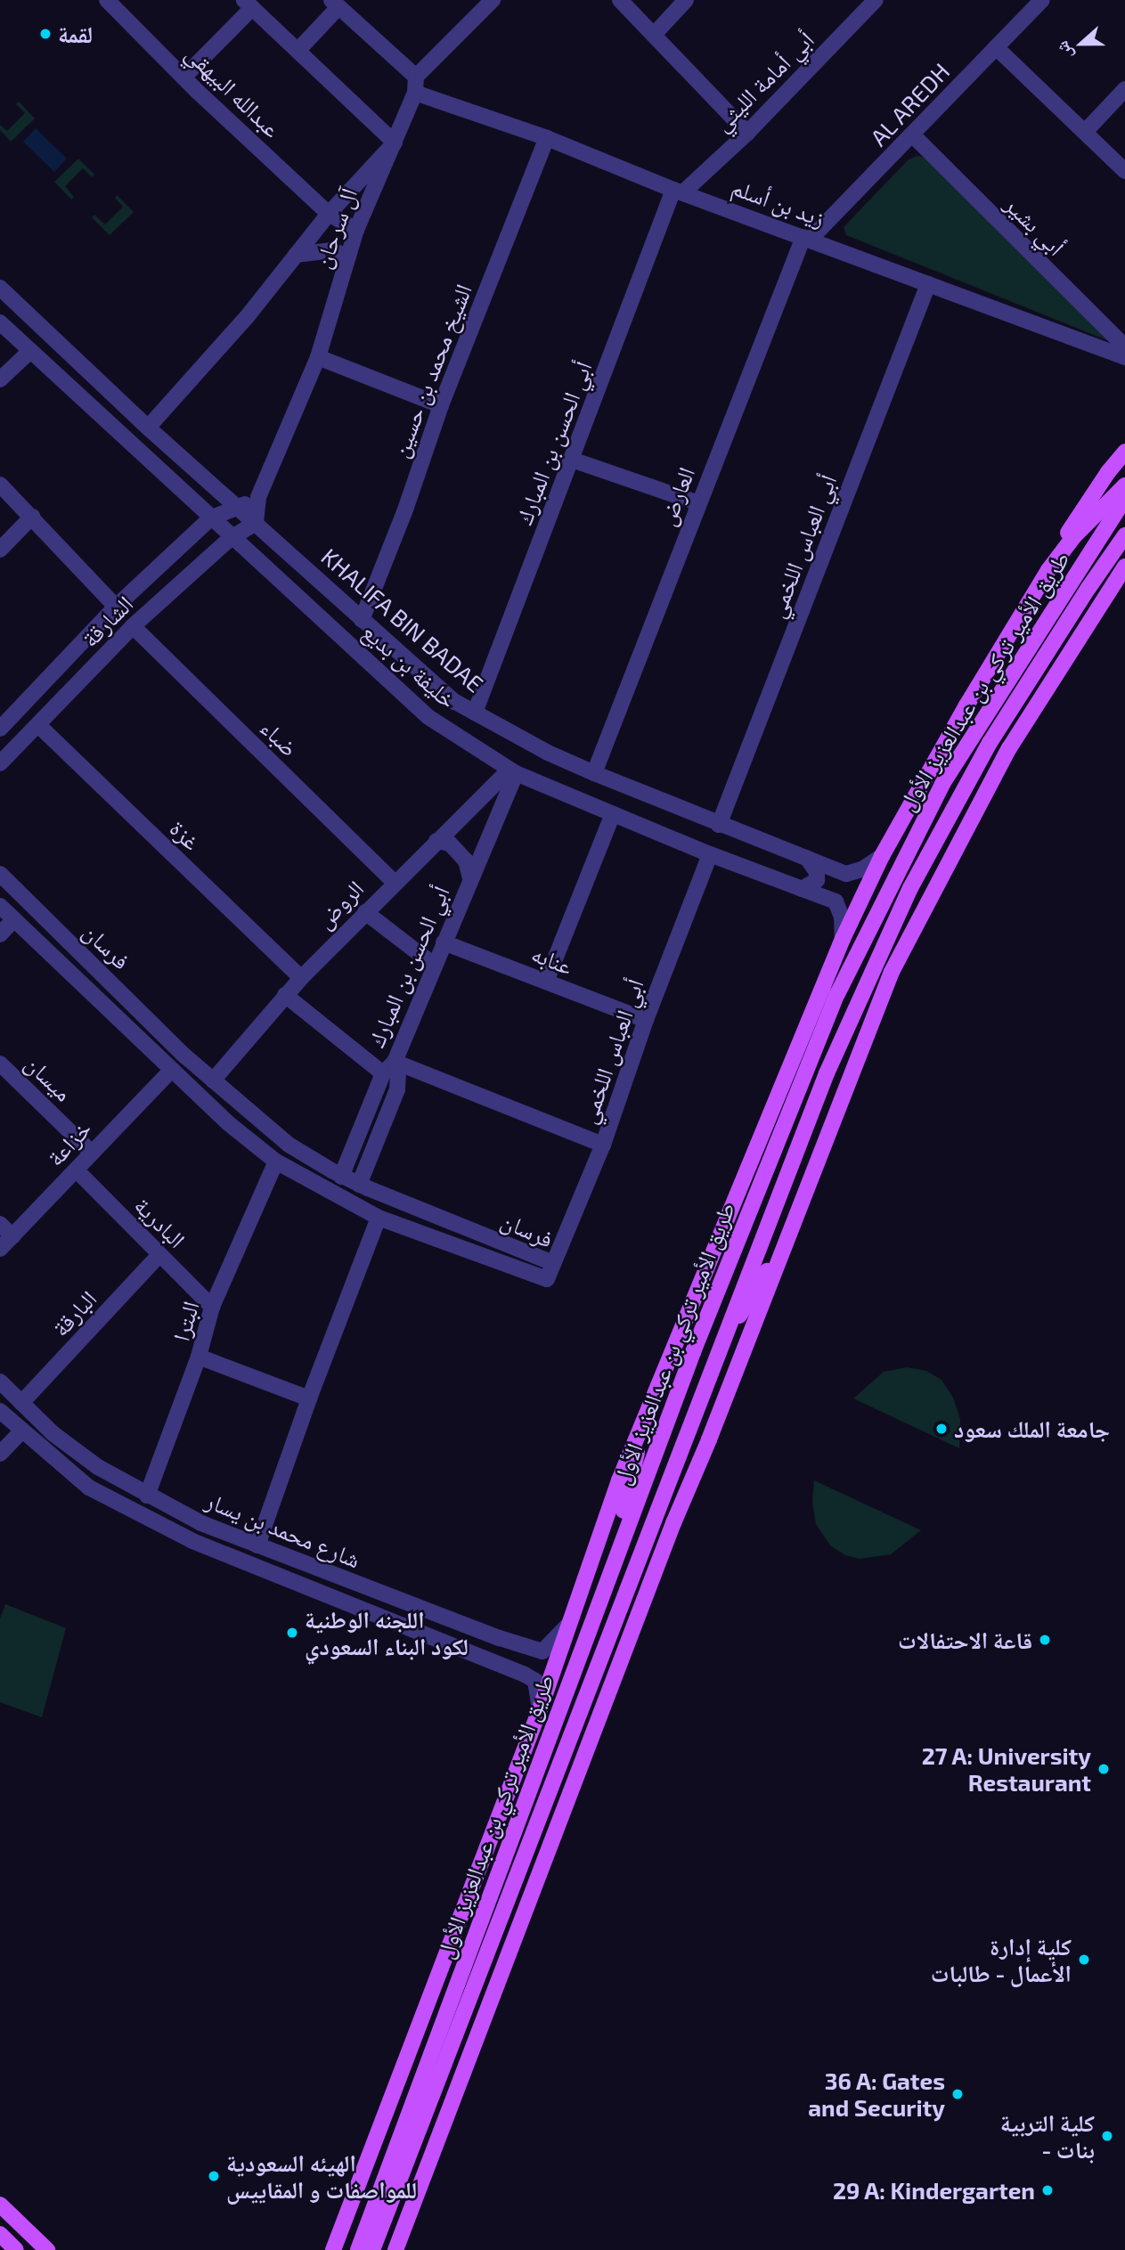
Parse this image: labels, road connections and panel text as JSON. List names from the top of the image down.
{
  "streets": {
    "main road": ["طريق الأمير تركي بن عبدالعزيز الأول"],
    "street": [
      "أبي أمامة الليثي",
      "عبدالله البيهقي",
      "AL AREDH",
      "زيد بن أسلم",
      "أبي بشير",
      "آل سرحان",
      "الشيخ محمد بن حسين",
      "أبي الحسن بن المبارك",
      "العارض",
      "أبي العباس اللخمي",
      "KHALIFA BIN BADAE",
      "الشارقة",
      "خليفة بن بديع",
      "ضباء",
      "غزة",
      "الروض",
      "فرسان",
      "عنابه",
      "ميسان",
      "خزاعة",
      "البادرية",
      "البارقة",
      "البترا",
      "شارع محمد بن يسار"
    ]
  },
  "crossings": [
    ["أبي أمامة الليثي", "زيد بن أسلم"],
    ["أبي أمامة الليثي", "أبي الحسن بن المبارك"],
    ["عبدالله البيهقي", "آل سرحان"],
    ["AL AREDH", "زيد بن أسلم"],
    ["AL AREDH", "أبي بشير"],
    ["AL AREDH", "العارض"],
    ["زيد بن أسلم", "آل سرحان"],
    ["زيد بن أسلم", "الشيخ محمد بن حسين"],
    ["زيد بن أسلم", "أبي الحسن بن المبارك"],
    ["زيد بن أسلم", "العارض"],
    ["زيد بن أسلم", "أبي العباس اللخمي"],
    ["آل سرحان", "KHALIFA BIN BADAE"],
    ["آل سرحان", "الشارقة"],
    ["الشيخ محمد بن حسين", "KHALIFA BIN BADAE"],
    ["أبي الحسن بن المبارك", "KHALIFA BIN BADAE"],
    ["أبي الحسن بن المبارك", "خليفة بن بديع"],
    ["أبي الحسن بن المبارك", "الروض"],
    ["أبي الحسن بن المبارك", "فرسان"],
    ["أبي الحسن بن المبارك", "عنابه"],
    ["العارض", "KHALIFA BIN BADAE"],
    ["أبي العباس اللخمي", "KHALIFA BIN BADAE"],
    ["أبي العباس اللخمي", "خليفة بن بديع"],
    ["أبي العباس اللخمي", "فرسان"],
    ["أبي العباس اللخمي", "عنابه"],
    ["KHALIFA BIN BADAE", "الشارقة"],
    ["الشارقة", "خليفة بن بديع"],
    ["الشارقة", "ضباء"],
    ["الشارقة", "غزة"],
    ["خليفة بن بديع", "الروض"],
    ["ضباء", "الروض"],
    ["غزة", "الروض"],
    ["الروض", "فرسان"],
    ["فرسان", "خزاعة"],
    ["فرسان", "البترا"],
    ["ميسان", "خزاعة"],
    ["خزاعة", "البادرية"],
    ["البادرية", "البارقة"],
    ["البادرية", "البترا"],
    ["البارقة", "شارع محمد بن يسار"],
    ["البترا", "شارع محمد بن يسار"]
  ],
  "places": [
    "لقمة",
    "جامعة الملك سعود",
    "اللجنه الوطنية لكود البناء السعودي",
    "قاعة الاحتفالات",
    "27 A: University Restaurant",
    "كلية إدارة الأعمال - طالبات",
    "36 A: Gates and Security",
    "كلية التربية - بنات",
    "الهيئه السعودية للمواصفات و المقاييس",
    "29 A: Kindergarten"
  ],
  "north": "left"
}
